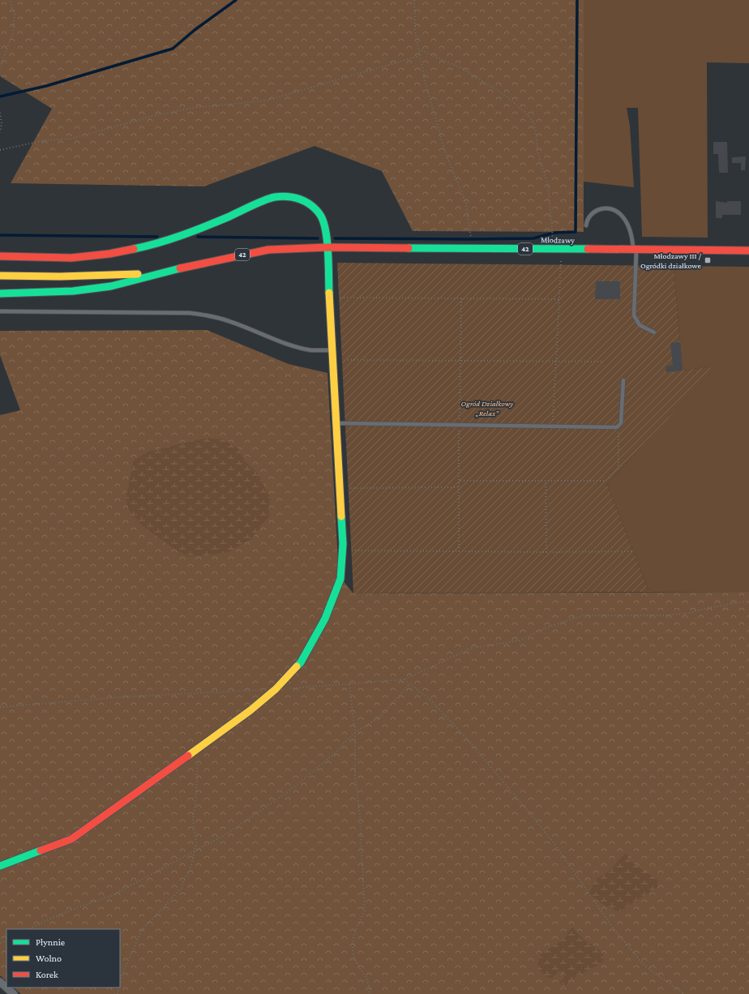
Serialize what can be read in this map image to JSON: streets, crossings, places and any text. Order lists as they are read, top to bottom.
{
  "streets": {
    "street": ["Młodzawy", "42"]
  },
  "crossings": [
    ["Młodzawy", "42"]
  ],
  "parks": ["Ogród Działkowy „Relax”"],
  "places": {
    "transit": ["Młodzawy III / Ogródki działkowe"]
  },
  "legend": ["Płynnie", "Wolno", "Korek"]
}
